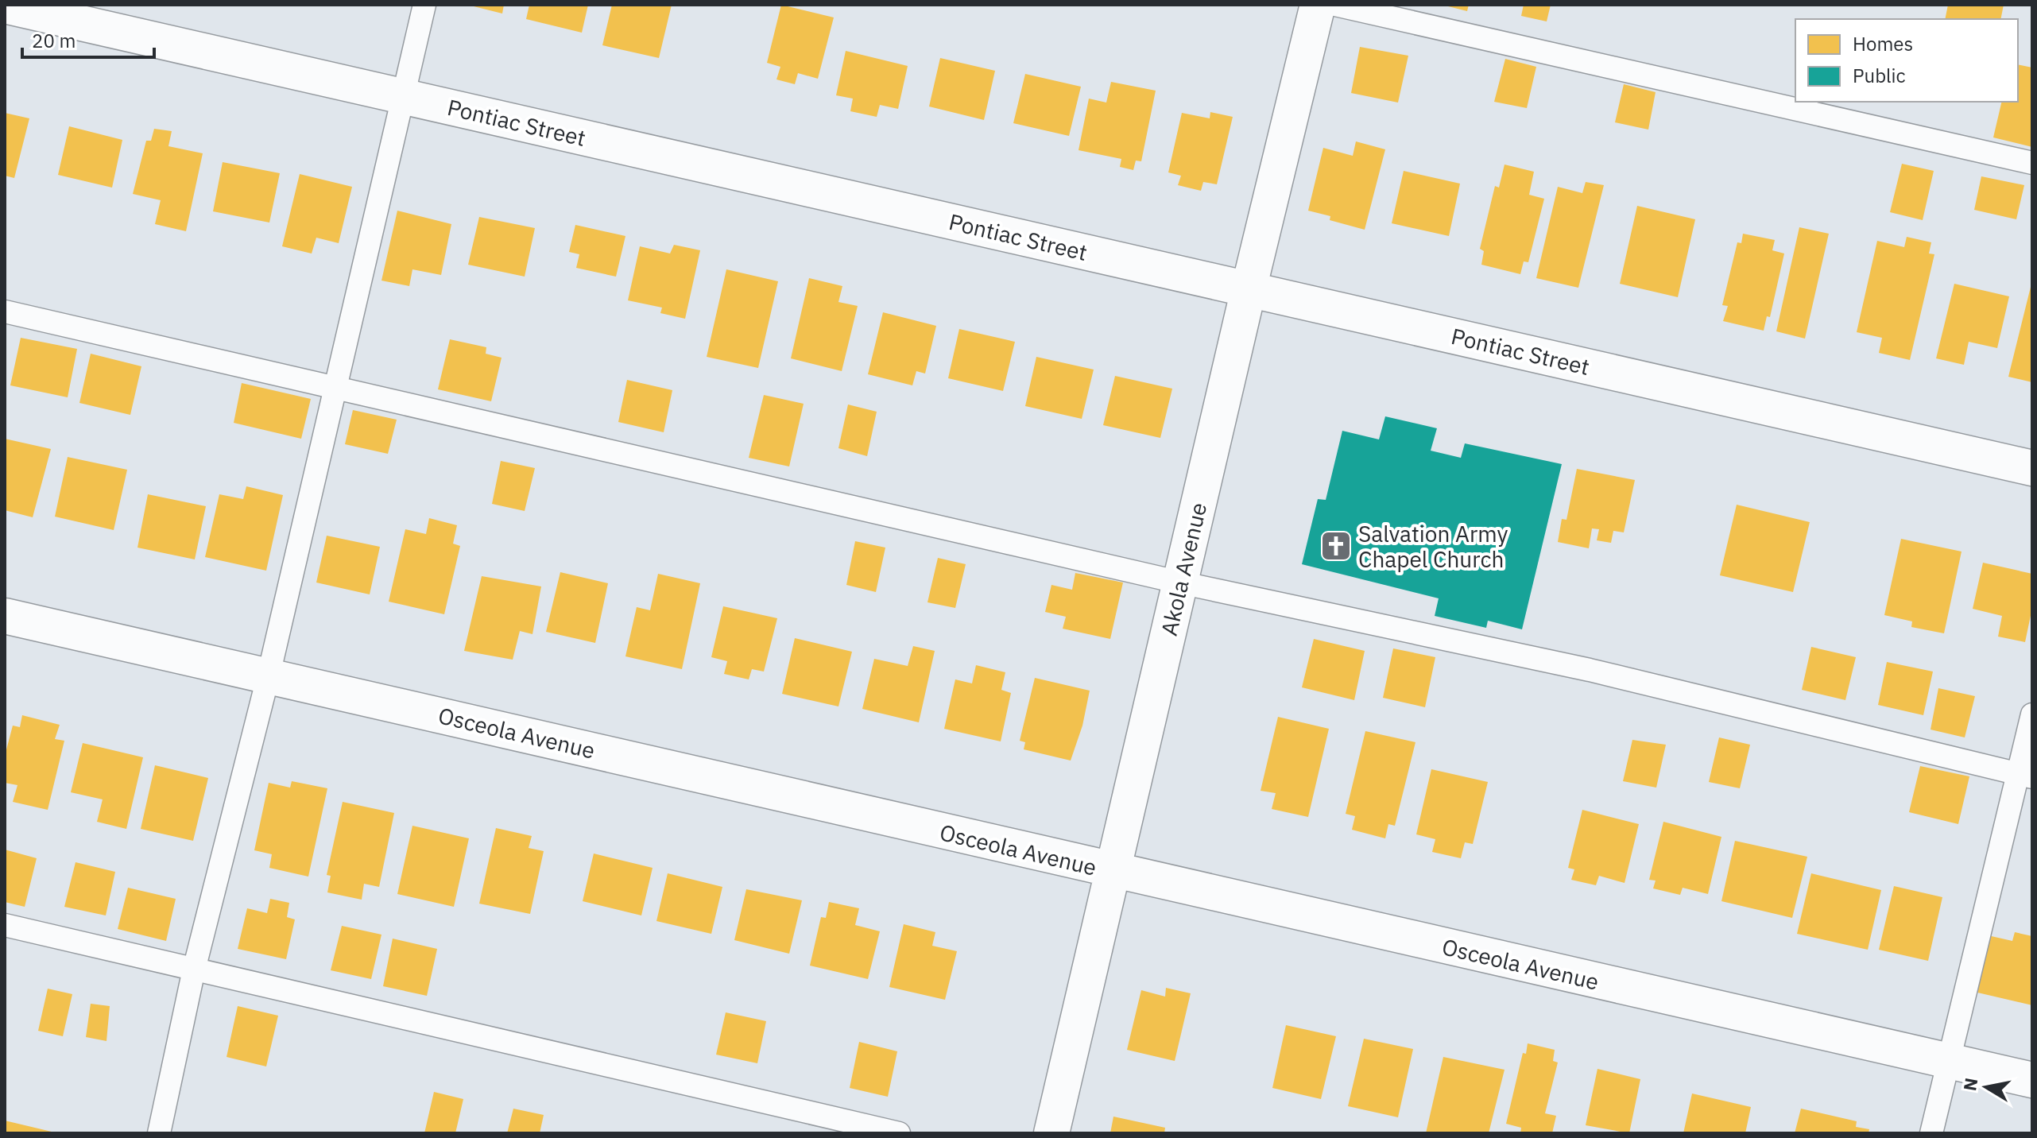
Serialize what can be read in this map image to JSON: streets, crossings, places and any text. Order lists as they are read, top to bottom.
{
  "streets": {
    "street": ["Pontiac Street", "Akola Avenue", "Osceola Avenue"]
  },
  "crossings": [
    ["Pontiac Street", "Akola Avenue"],
    ["Akola Avenue", "Osceola Avenue"]
  ],
  "places": {
    "church": ["Salvation Army Chapel Church"]
  },
  "legend": ["Homes", "Public"],
  "scale_bar": "20 m",
  "north": "left"
}
